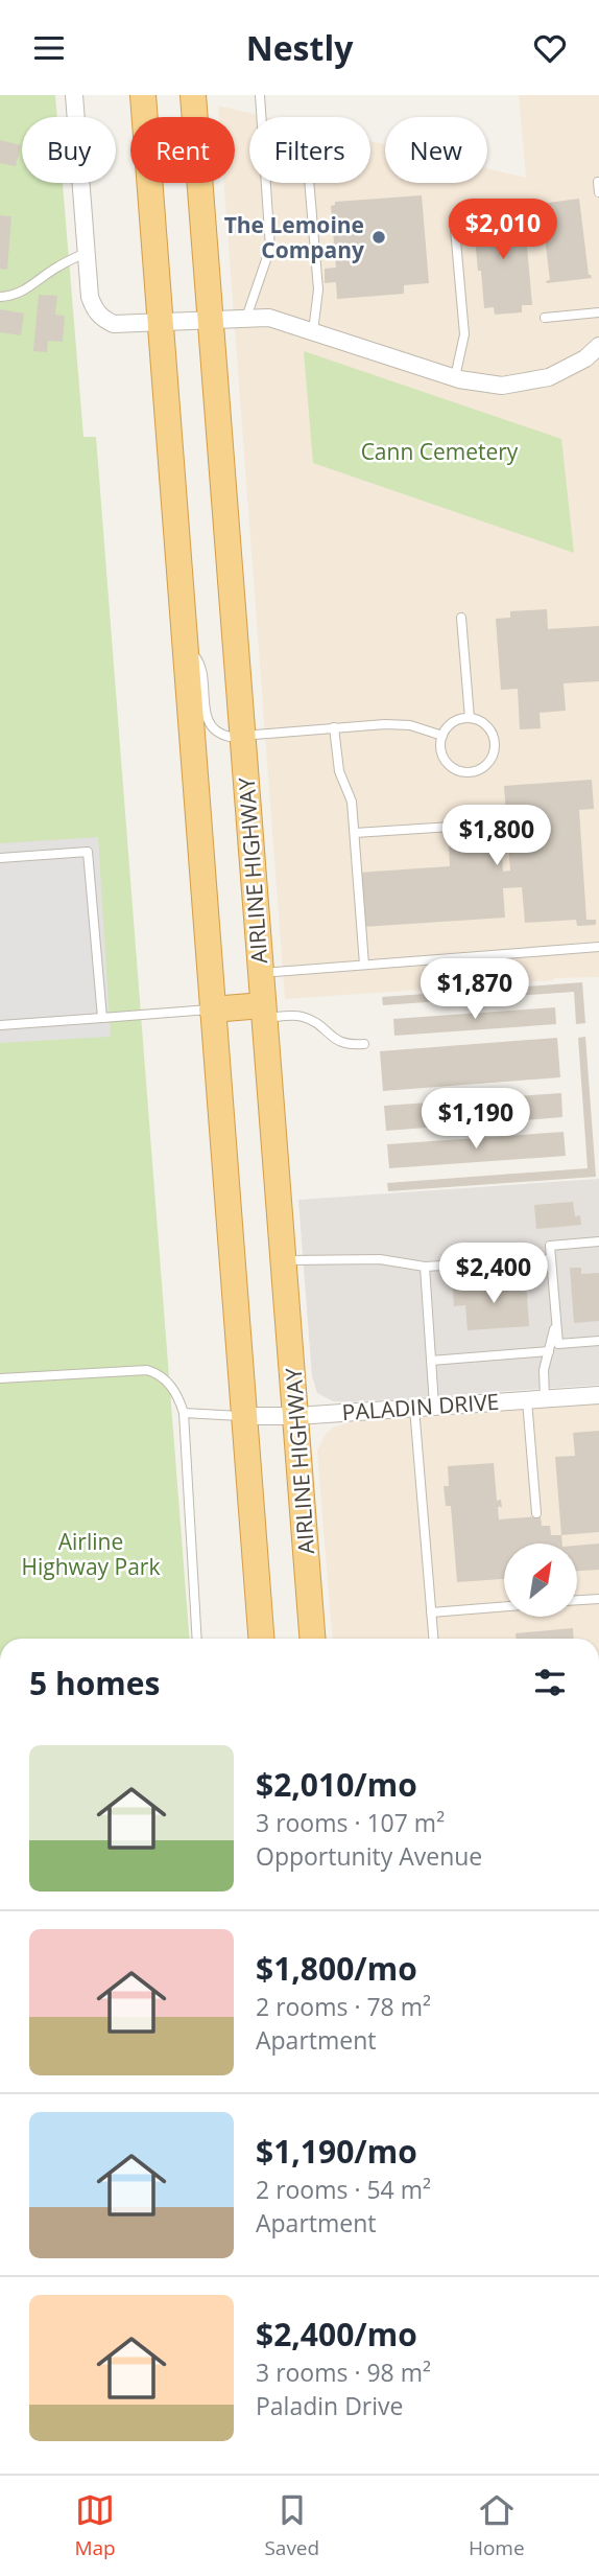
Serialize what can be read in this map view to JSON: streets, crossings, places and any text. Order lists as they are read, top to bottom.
{
  "streets": {
    "highway": ["AIRLINE HIGHWAY"],
    "street": ["PALADIN DRIVE"]
  },
  "crossings": [
    ["AIRLINE HIGHWAY", "PALADIN DRIVE"]
  ],
  "parks": ["Cann Cemetery", "Airline Highway Park"],
  "places": ["The Lemoine Company"],
  "north": "top right",
  "page": {
    "header": "Nestly",
    "chip": [
      "Buy",
      "Rent",
      "Filters",
      "New"
    ],
    "price": [
      "$2,010",
      "$1,800",
      "$1,870",
      "$1,190",
      "$2,400"
    ],
    "heading": "5 homes",
    "list": [
      {
        "name": "$2,010/mo",
        "note": "3 rooms · 107 m² · Opportunity Avenue"
      },
      {
        "name": "$1,800/mo",
        "note": "2 rooms · 78 m² · Apartment"
      },
      {
        "name": "$1,190/mo",
        "note": "2 rooms · 54 m² · Apartment"
      },
      {
        "name": "$2,400/mo",
        "note": "3 rooms · 98 m² · Paladin Drive"
      }
    ],
    "tabs": ["Map", "Saved", "Home"]
  }
}
